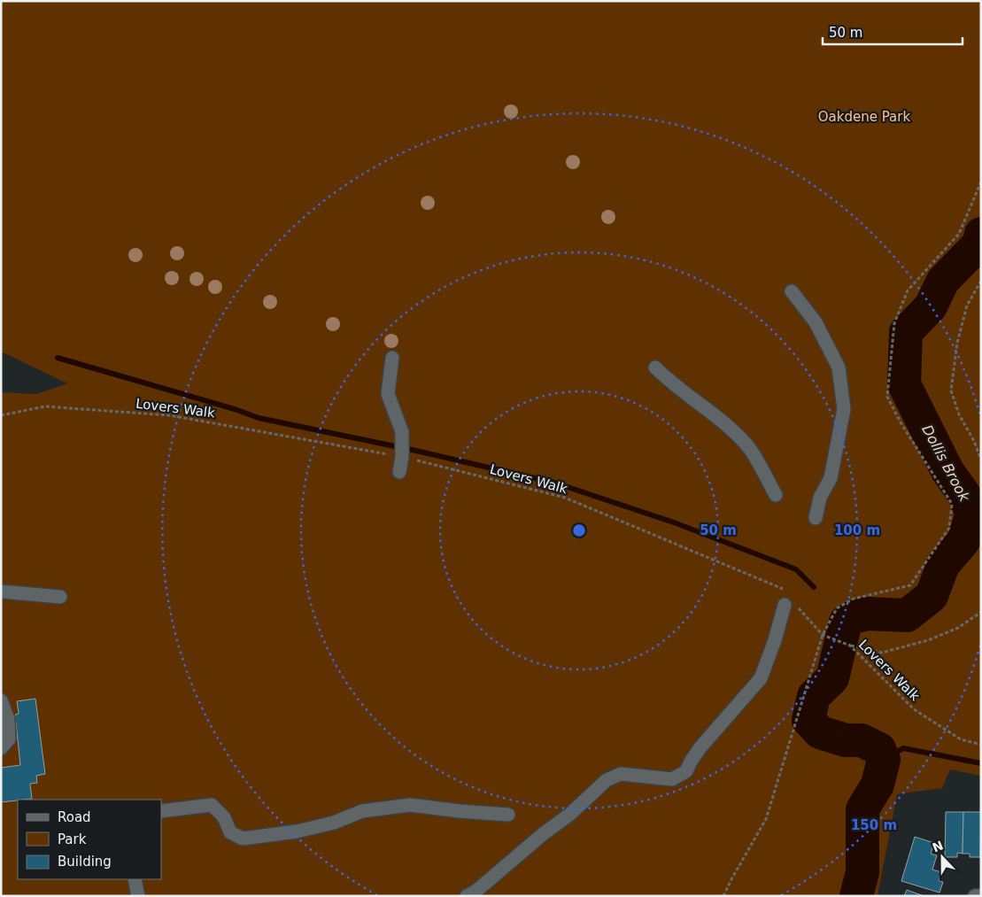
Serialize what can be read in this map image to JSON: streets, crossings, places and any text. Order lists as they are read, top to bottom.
{
  "streets": {
    "path": ["Lovers Walk"]
  },
  "water": ["Dollis Brook"],
  "parks": ["Oakdene Park"],
  "legend": ["Road", "Park", "Building"],
  "scale_bar": "50 m",
  "north": "top",
  "rings": ["50 m", "100 m", "150 m"]
}
